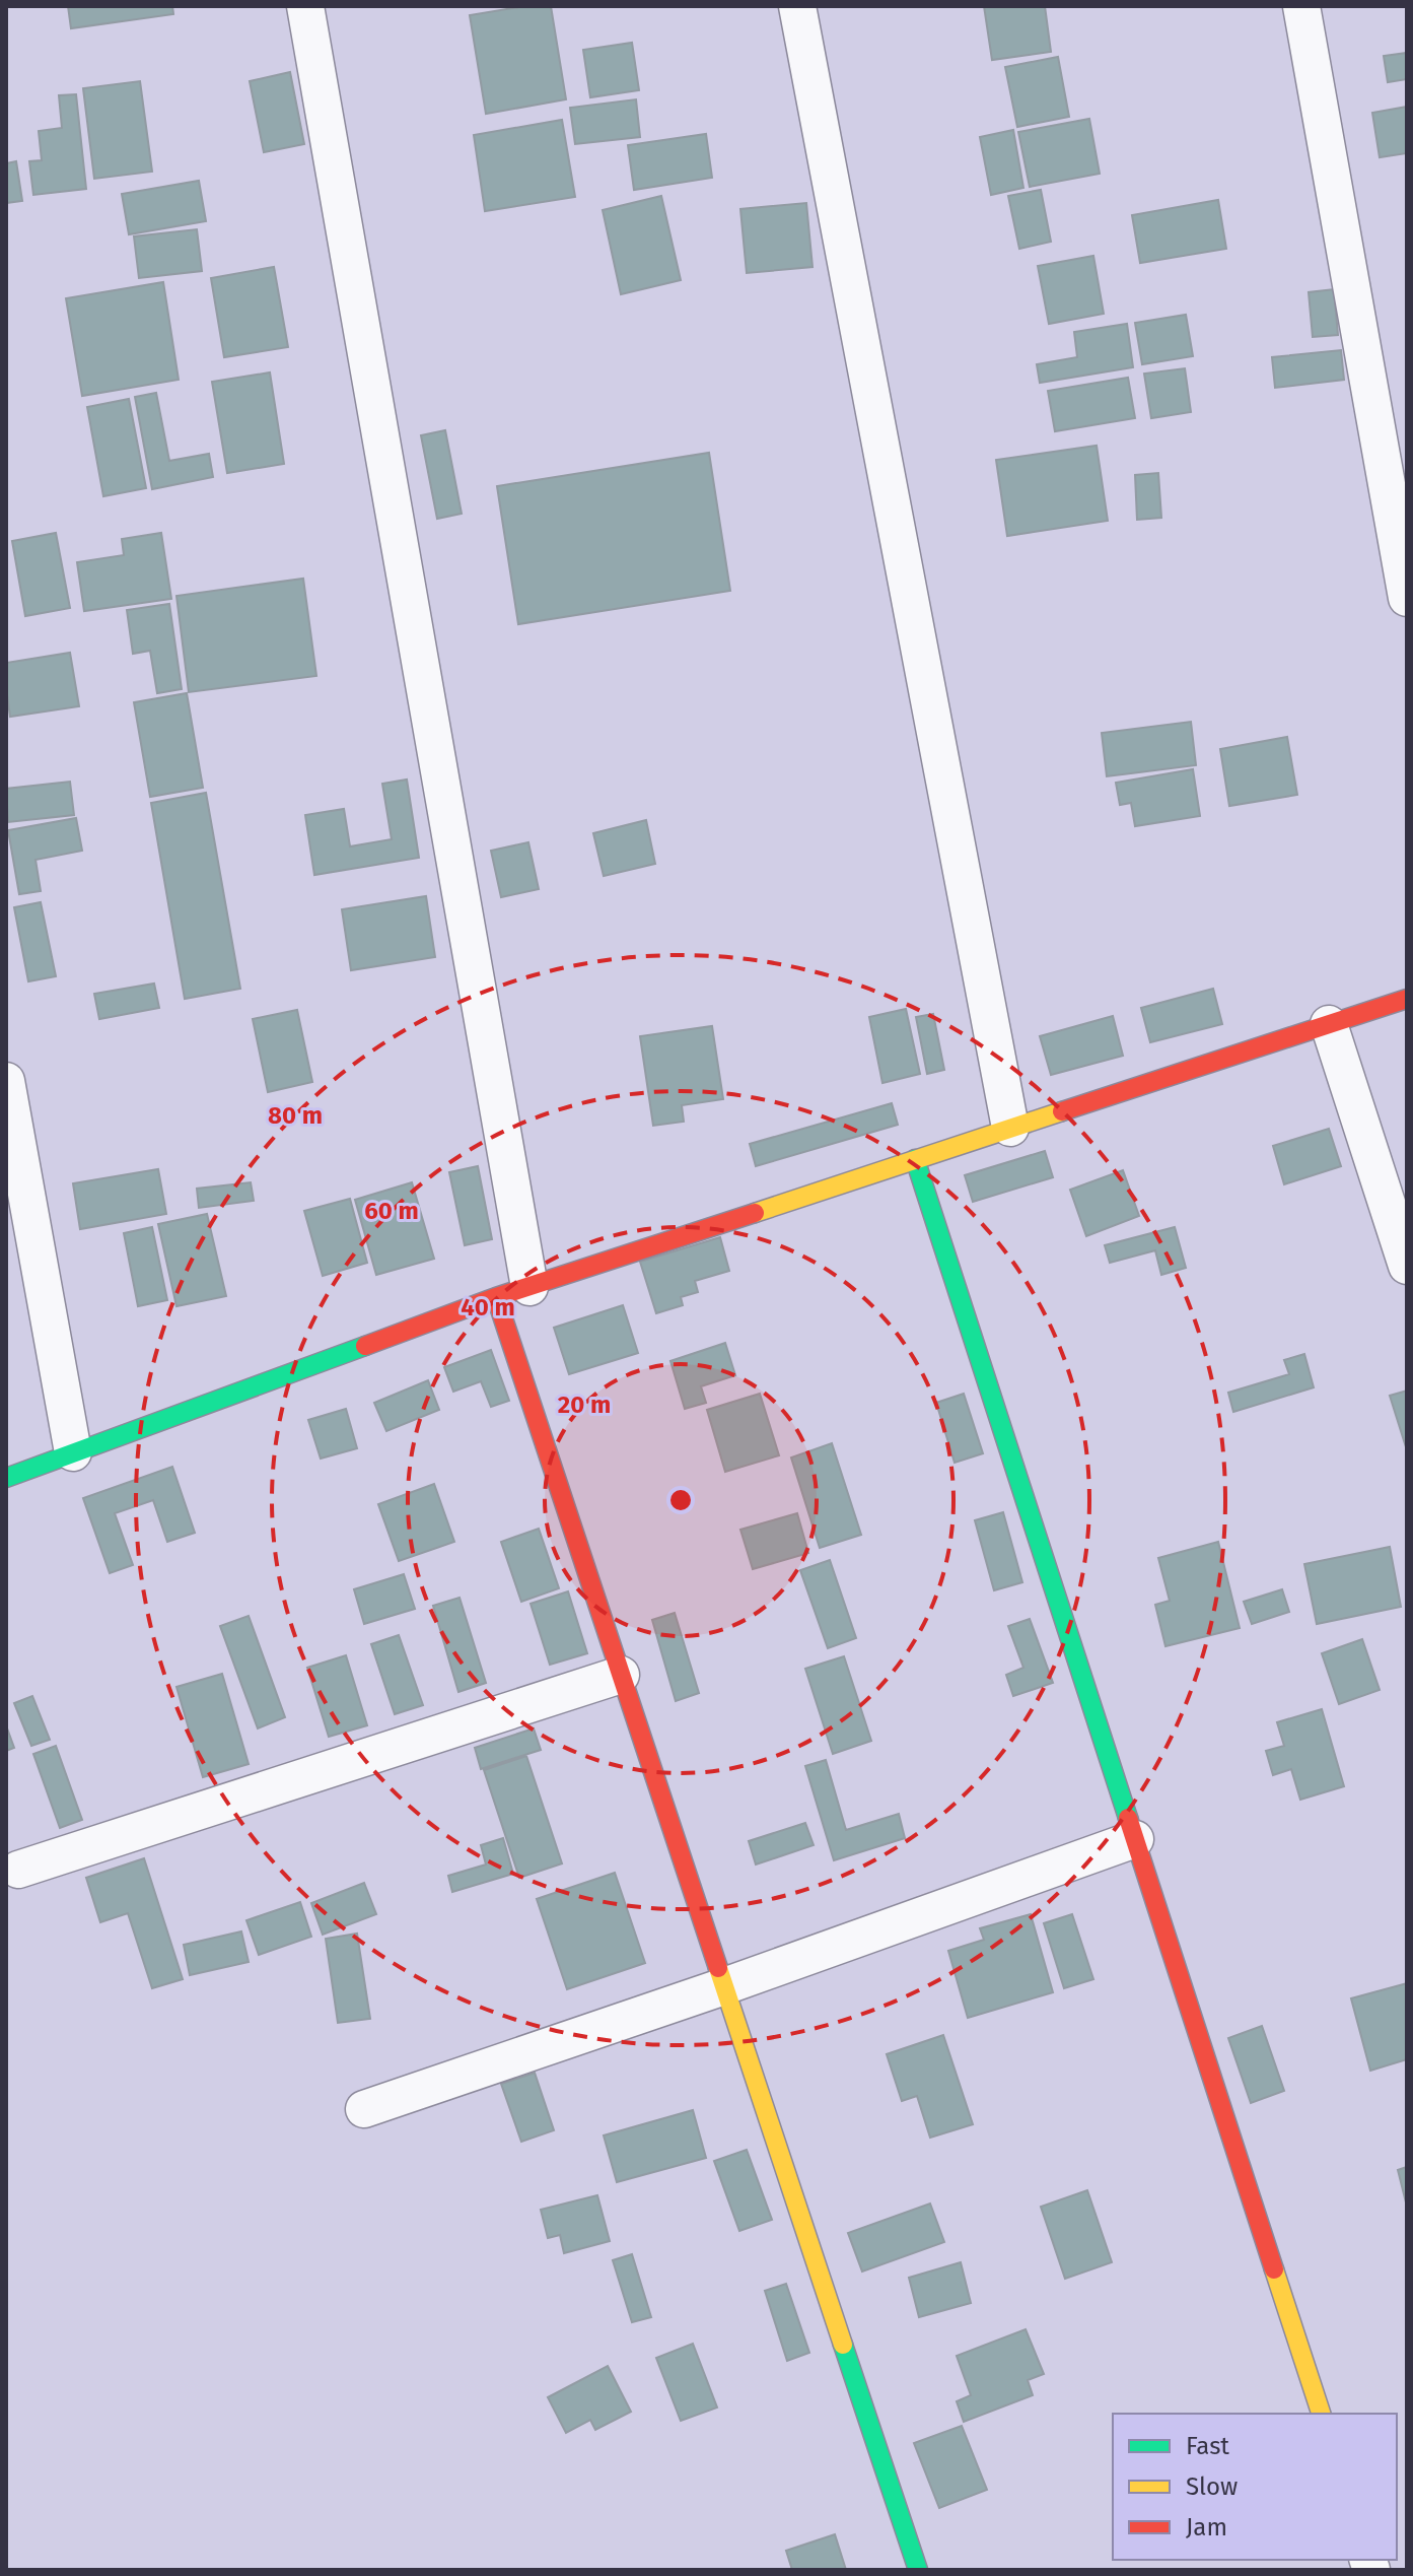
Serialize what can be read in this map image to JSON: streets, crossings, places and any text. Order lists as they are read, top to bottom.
{
  "legend": ["Fast", "Slow", "Jam"],
  "rings": [
    "80 m",
    "60 m",
    "40 m",
    "20 m"
  ]
}
